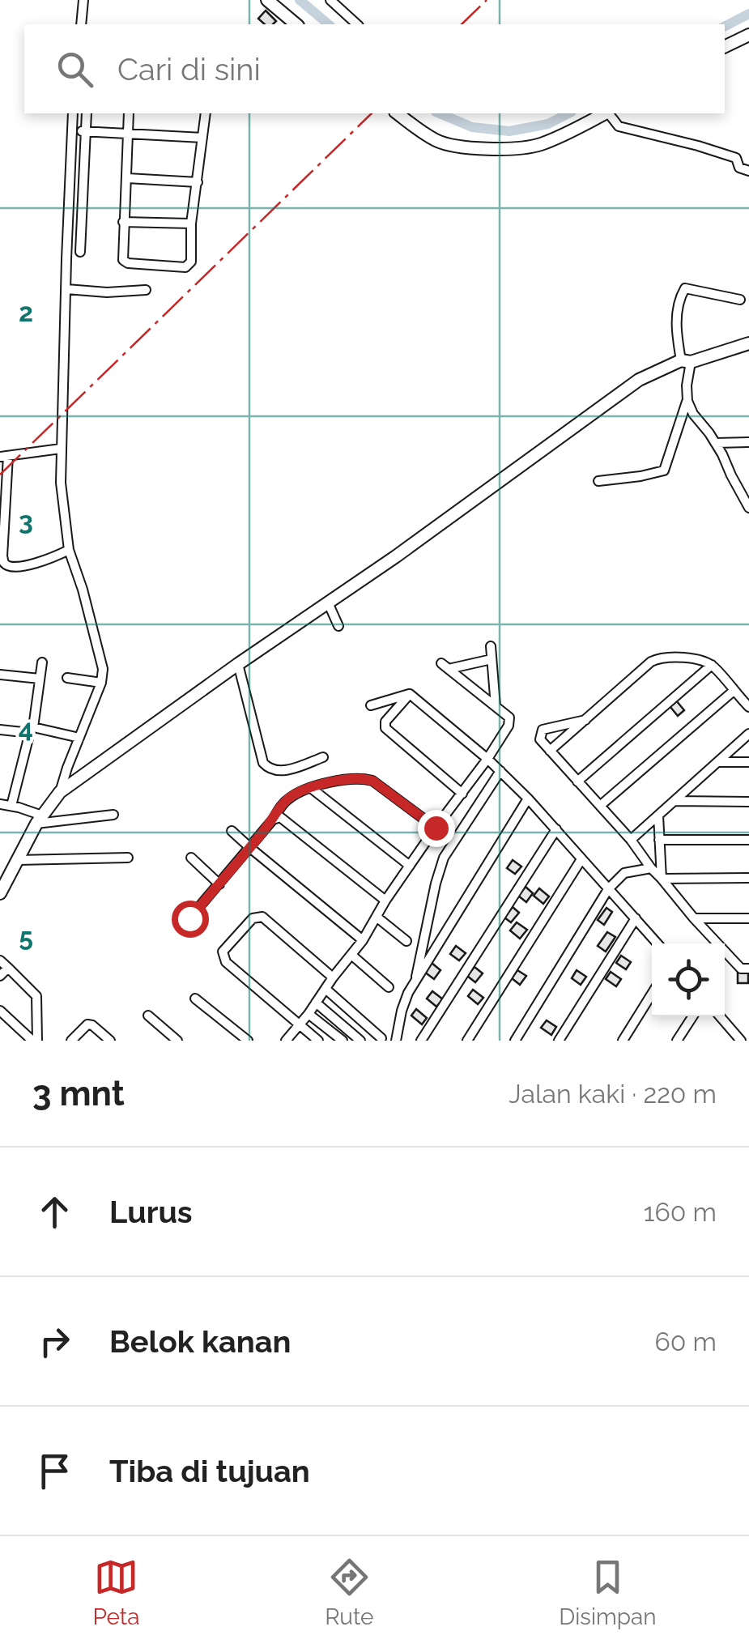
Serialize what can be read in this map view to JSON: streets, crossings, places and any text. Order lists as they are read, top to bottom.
{
  "page": {
    "search": "Cari di sini",
    "heading": ["3 mnt", "Jalan kaki · 220 m"],
    "list": [
      ["Lurus", "160 m"],
      ["Belok kanan", "60 m"],
      "Tiba di tujuan"
    ],
    "nav": ["Peta", "Rute", "Disimpan"]
  },
  "grid": {
    "rows": [
      "2",
      "3",
      "4",
      "5"
    ]
  }
}
